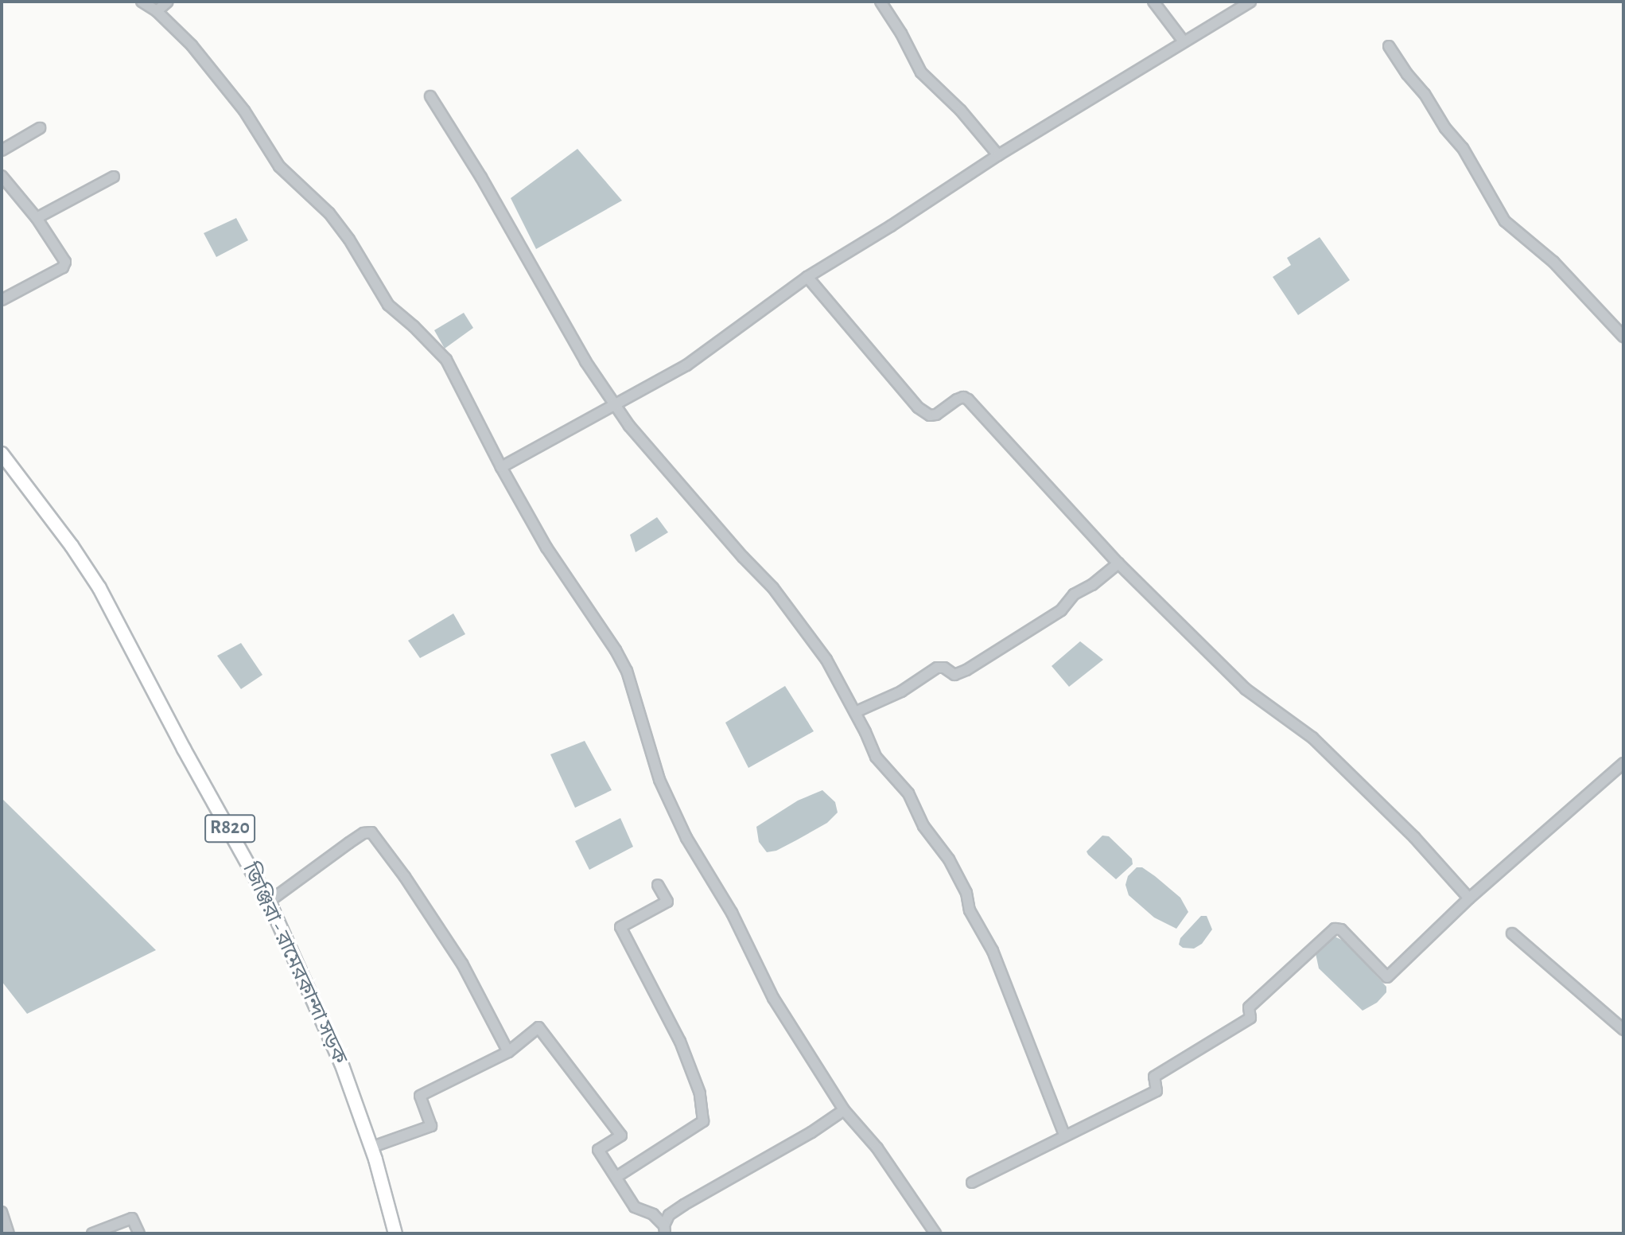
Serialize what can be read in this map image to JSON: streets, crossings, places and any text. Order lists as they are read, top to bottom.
{
  "streets": {
    "main road": ["R820", "জিঞ্জিরা - রামেরকান্দা সড়ক"]
  }
}
